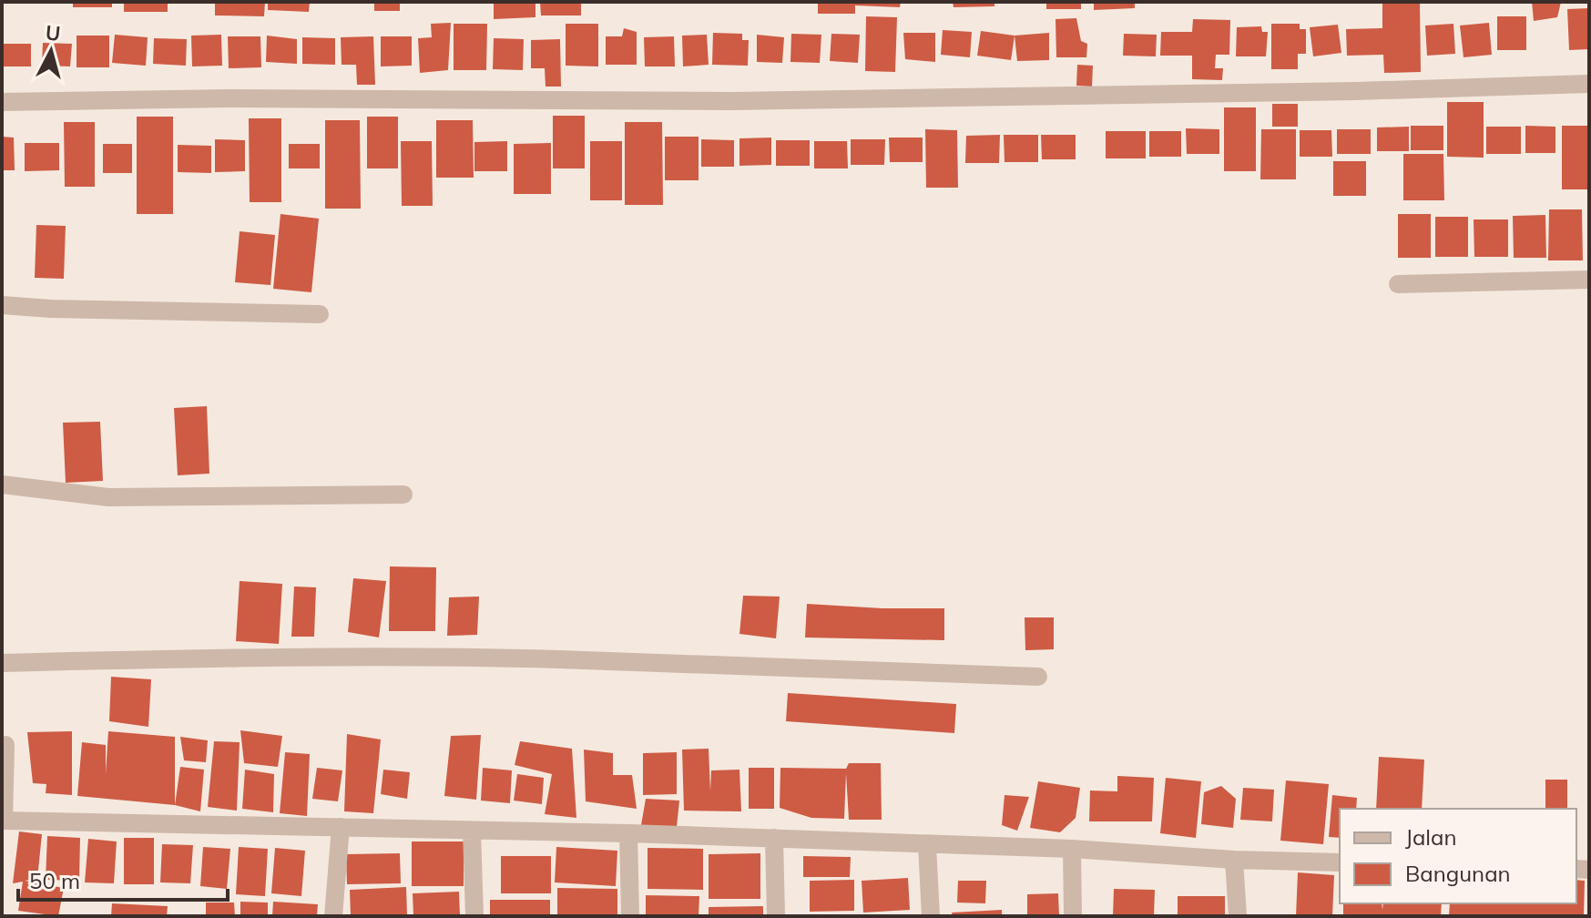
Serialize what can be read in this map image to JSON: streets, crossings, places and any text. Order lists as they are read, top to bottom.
{
  "legend": ["Jalan", "Bangunan"],
  "scale_bar": "50 m",
  "north": "top"
}
